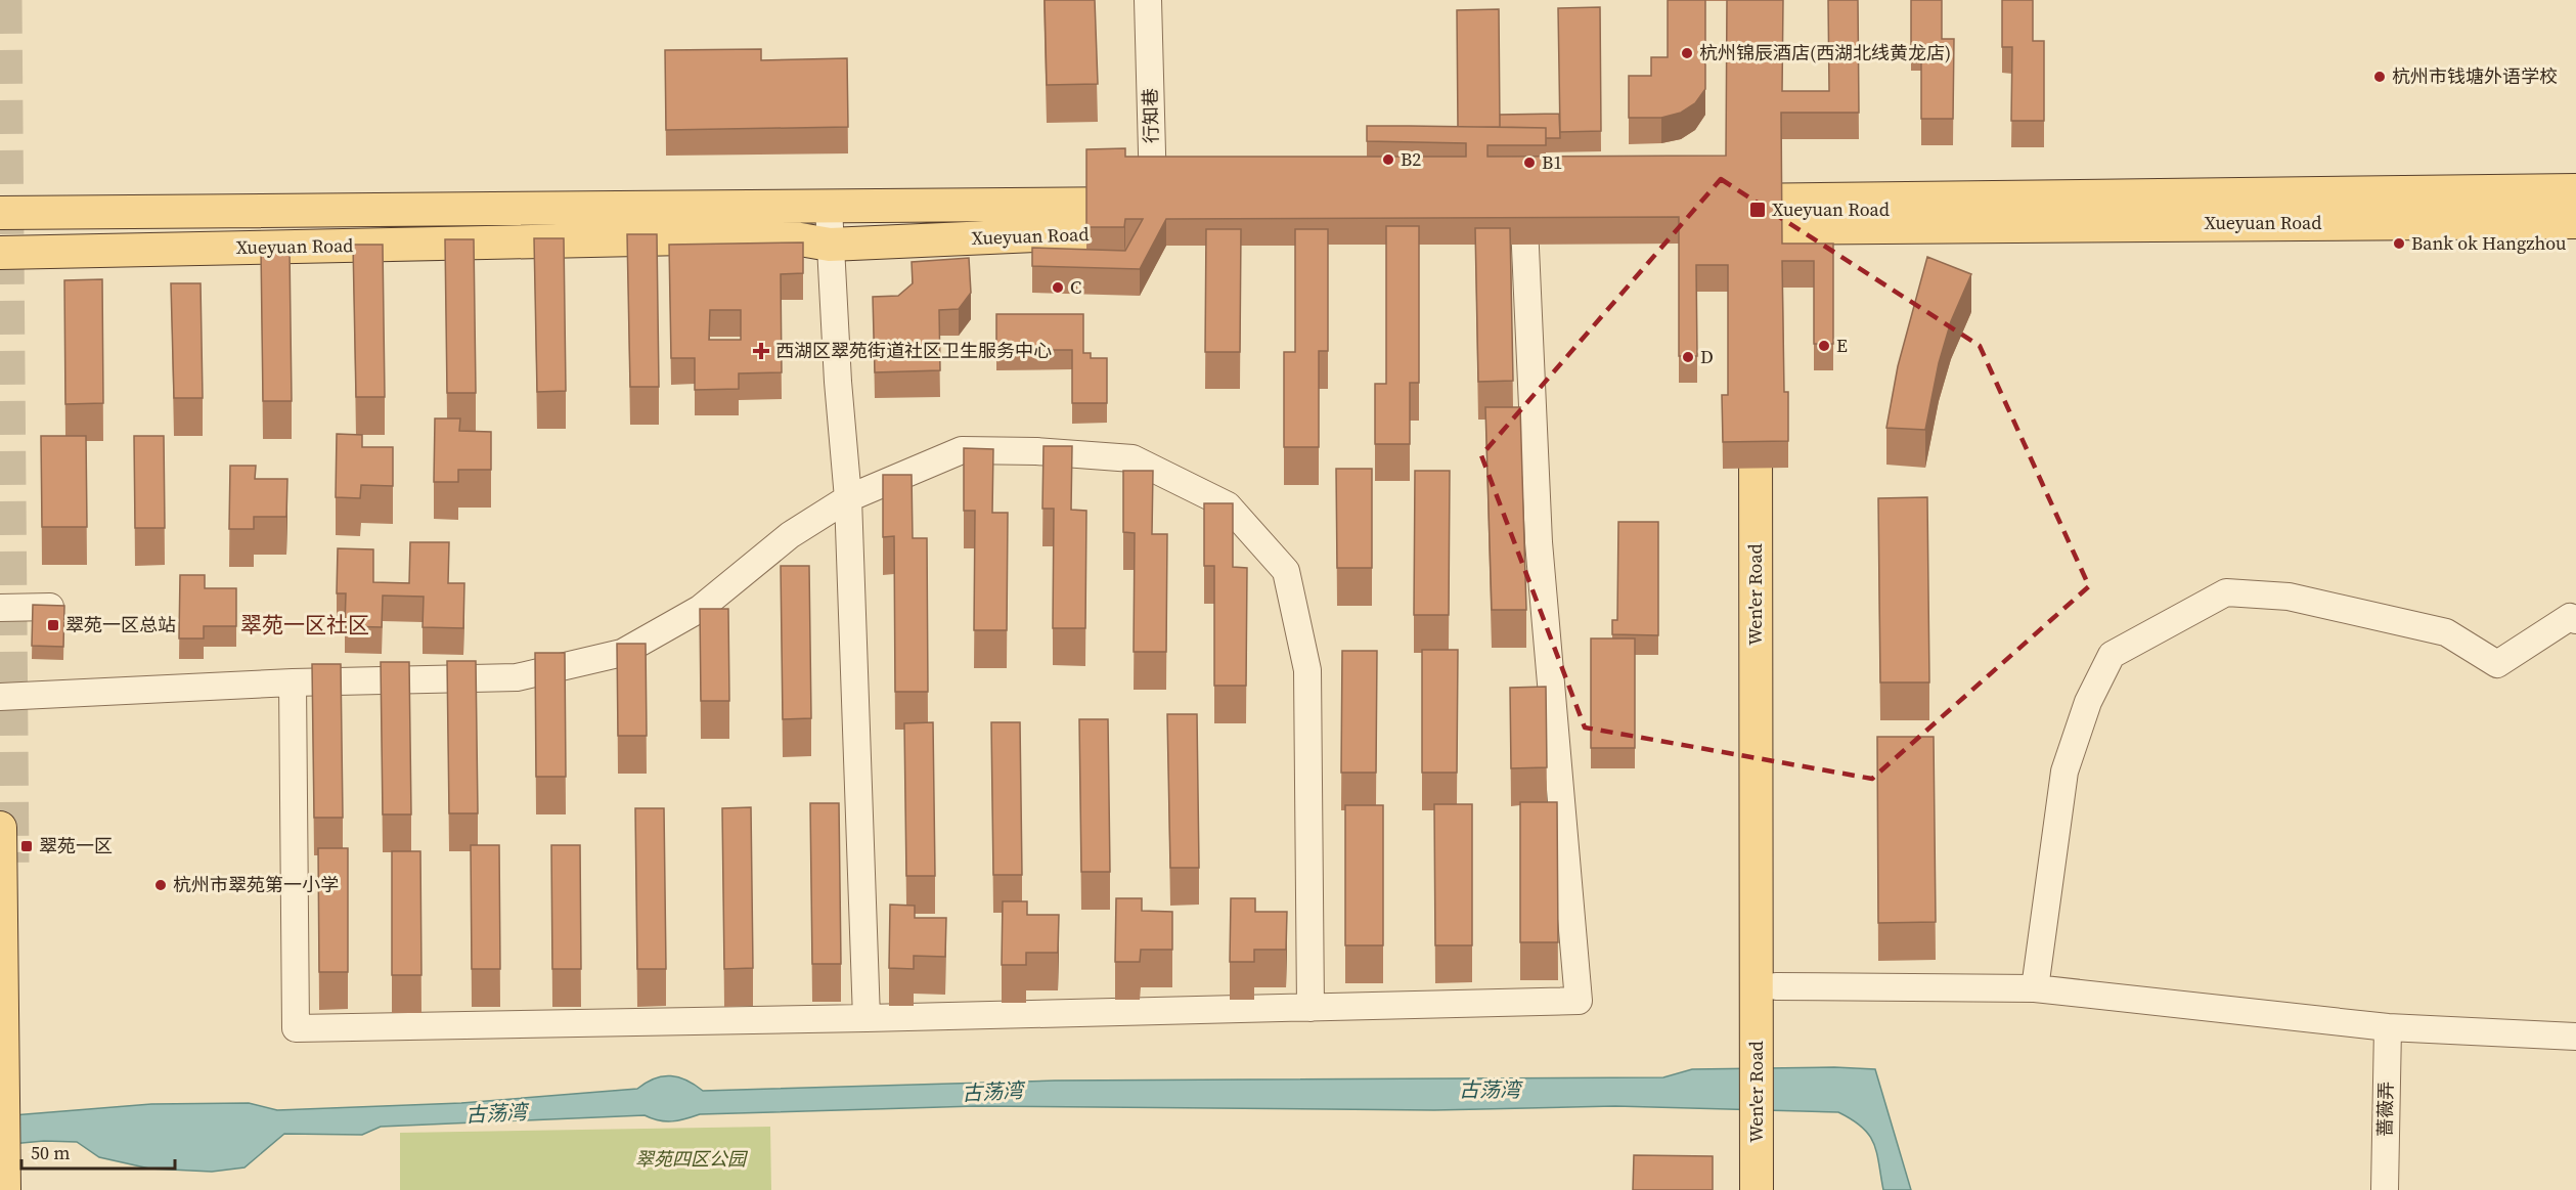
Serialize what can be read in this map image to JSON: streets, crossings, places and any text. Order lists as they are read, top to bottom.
{
  "streets": {
    "main road": ["Xueyuan Road", "Wen'er Road"],
    "street": ["行知巷", "蔷薇弄"]
  },
  "crossings": [
    ["行知巷", "Xueyuan Road"]
  ],
  "districts": ["翠苑一区社区"],
  "water": ["古荡湾"],
  "parks": ["翠苑四区公园"],
  "places": {
    "other": [
      "杭州锦辰酒店(西湖北线黄龙店)",
      "杭州市钱塘外语学校",
      "B2",
      "B1",
      "Bank ok Hangzhou",
      "C",
      "E",
      "D",
      "杭州市翠苑第一小学"
    ],
    "transit": ["Xueyuan Road", "翠苑一区总站", "翠苑一区"],
    "health": ["西湖区翠苑街道社区卫生服务中心"]
  },
  "scale_bar": "50 m"
}
